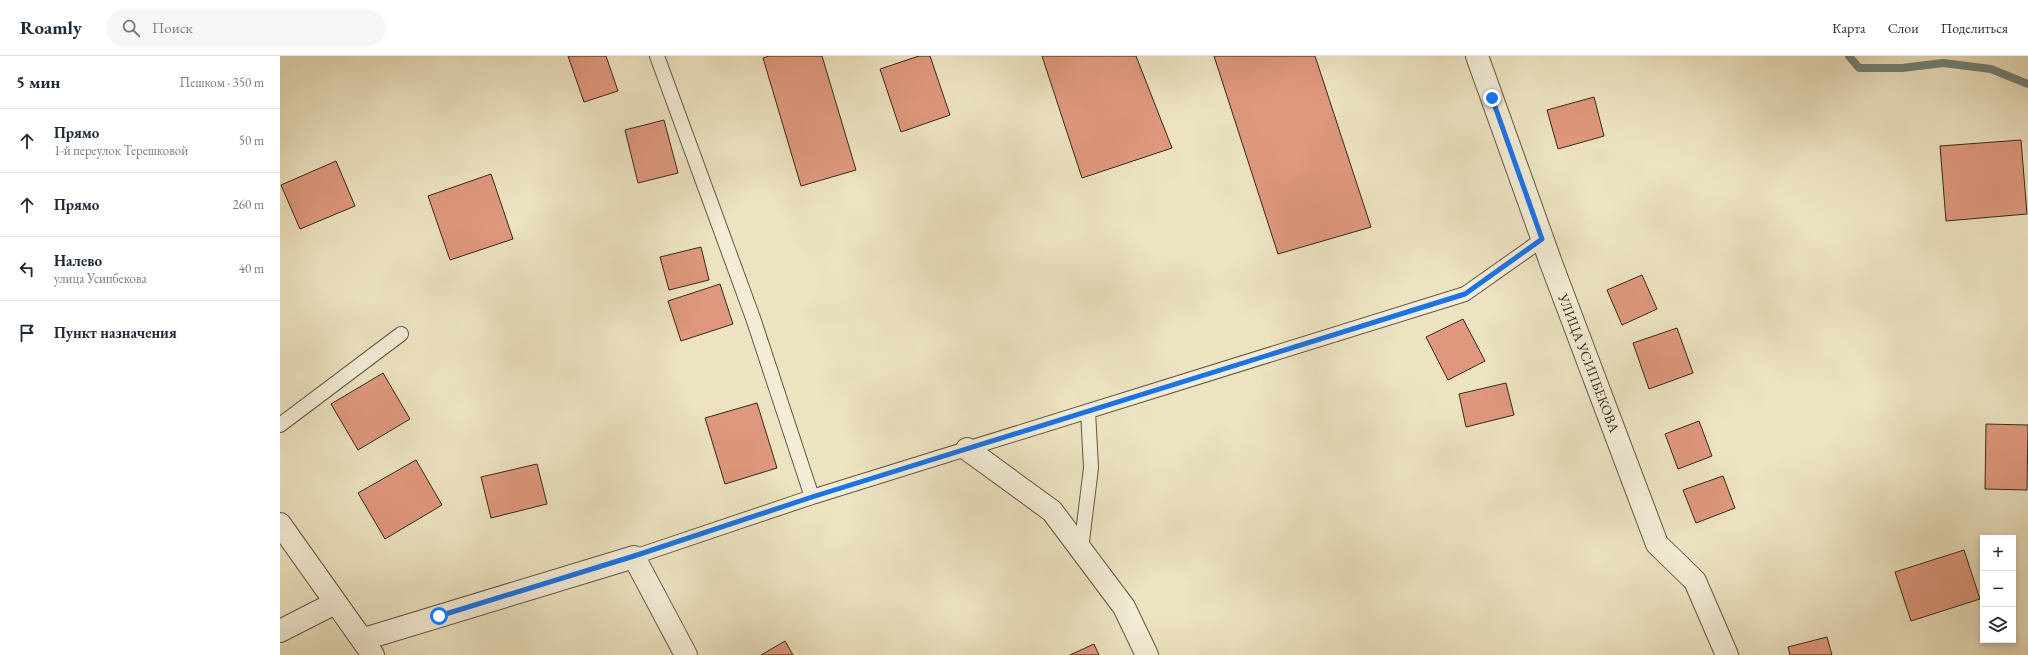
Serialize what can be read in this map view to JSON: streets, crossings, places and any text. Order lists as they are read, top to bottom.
{
  "streets": {
    "street": ["УЛИЦА УСИПБЕКОВА"]
  },
  "page": {
    "header": "Roamly",
    "search": "Поиск",
    "nav": ["Карта", "Слои", "Поделиться"],
    "heading": ["5 мин", "Пешком · 350 m"],
    "list": [
      ["Прямо", "1-й переулок Терешковой", "50 m"],
      ["Прямо", "260 m"],
      ["Налево", "улица Усипбекова", "40 m"],
      "Пункт назначения"
    ],
    "map_buttons": ["+", "−"]
  }
}
